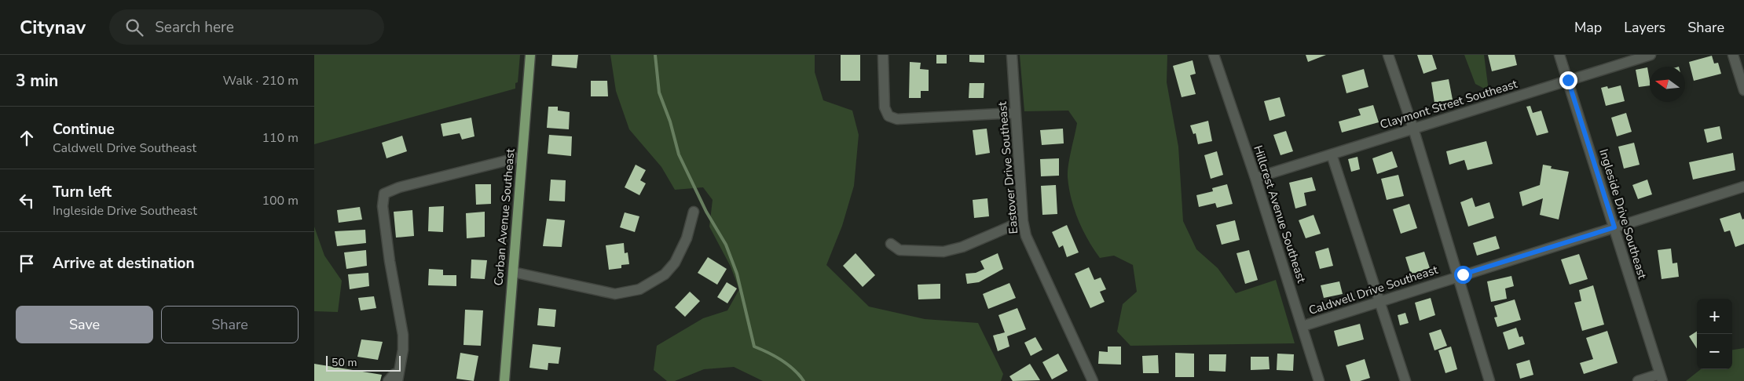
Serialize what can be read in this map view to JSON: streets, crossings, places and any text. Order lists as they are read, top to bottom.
{
  "streets": {
    "main road": ["Corban Avenue Southeast"],
    "street": [
      "Claymont Street Southeast",
      "Eastover Drive Southeast",
      "Hillcrest Avenue Southeast",
      "Ingleside Drive Southeast",
      "Caldwell Drive Southeast"
    ]
  },
  "crossings": [
    ["Claymont Street Southeast", "Hillcrest Avenue Southeast"],
    ["Claymont Street Southeast", "Ingleside Drive Southeast"],
    ["Hillcrest Avenue Southeast", "Caldwell Drive Southeast"],
    ["Ingleside Drive Southeast", "Caldwell Drive Southeast"]
  ],
  "scale_bar": "50 m",
  "north": "left",
  "page": {
    "header": "Citynav",
    "search": "Search here",
    "nav": ["Map", "Layers", "Share"],
    "heading": ["3 min", "Walk · 210 m"],
    "list": [
      ["Continue", "Caldwell Drive Southeast", "110 m"],
      ["Turn left", "Ingleside Drive Southeast", "100 m"],
      "Arrive at destination"
    ],
    "buttons": ["Save", "Share"],
    "map_buttons": ["+", "−"],
    "scale": "50 m"
  }
}
